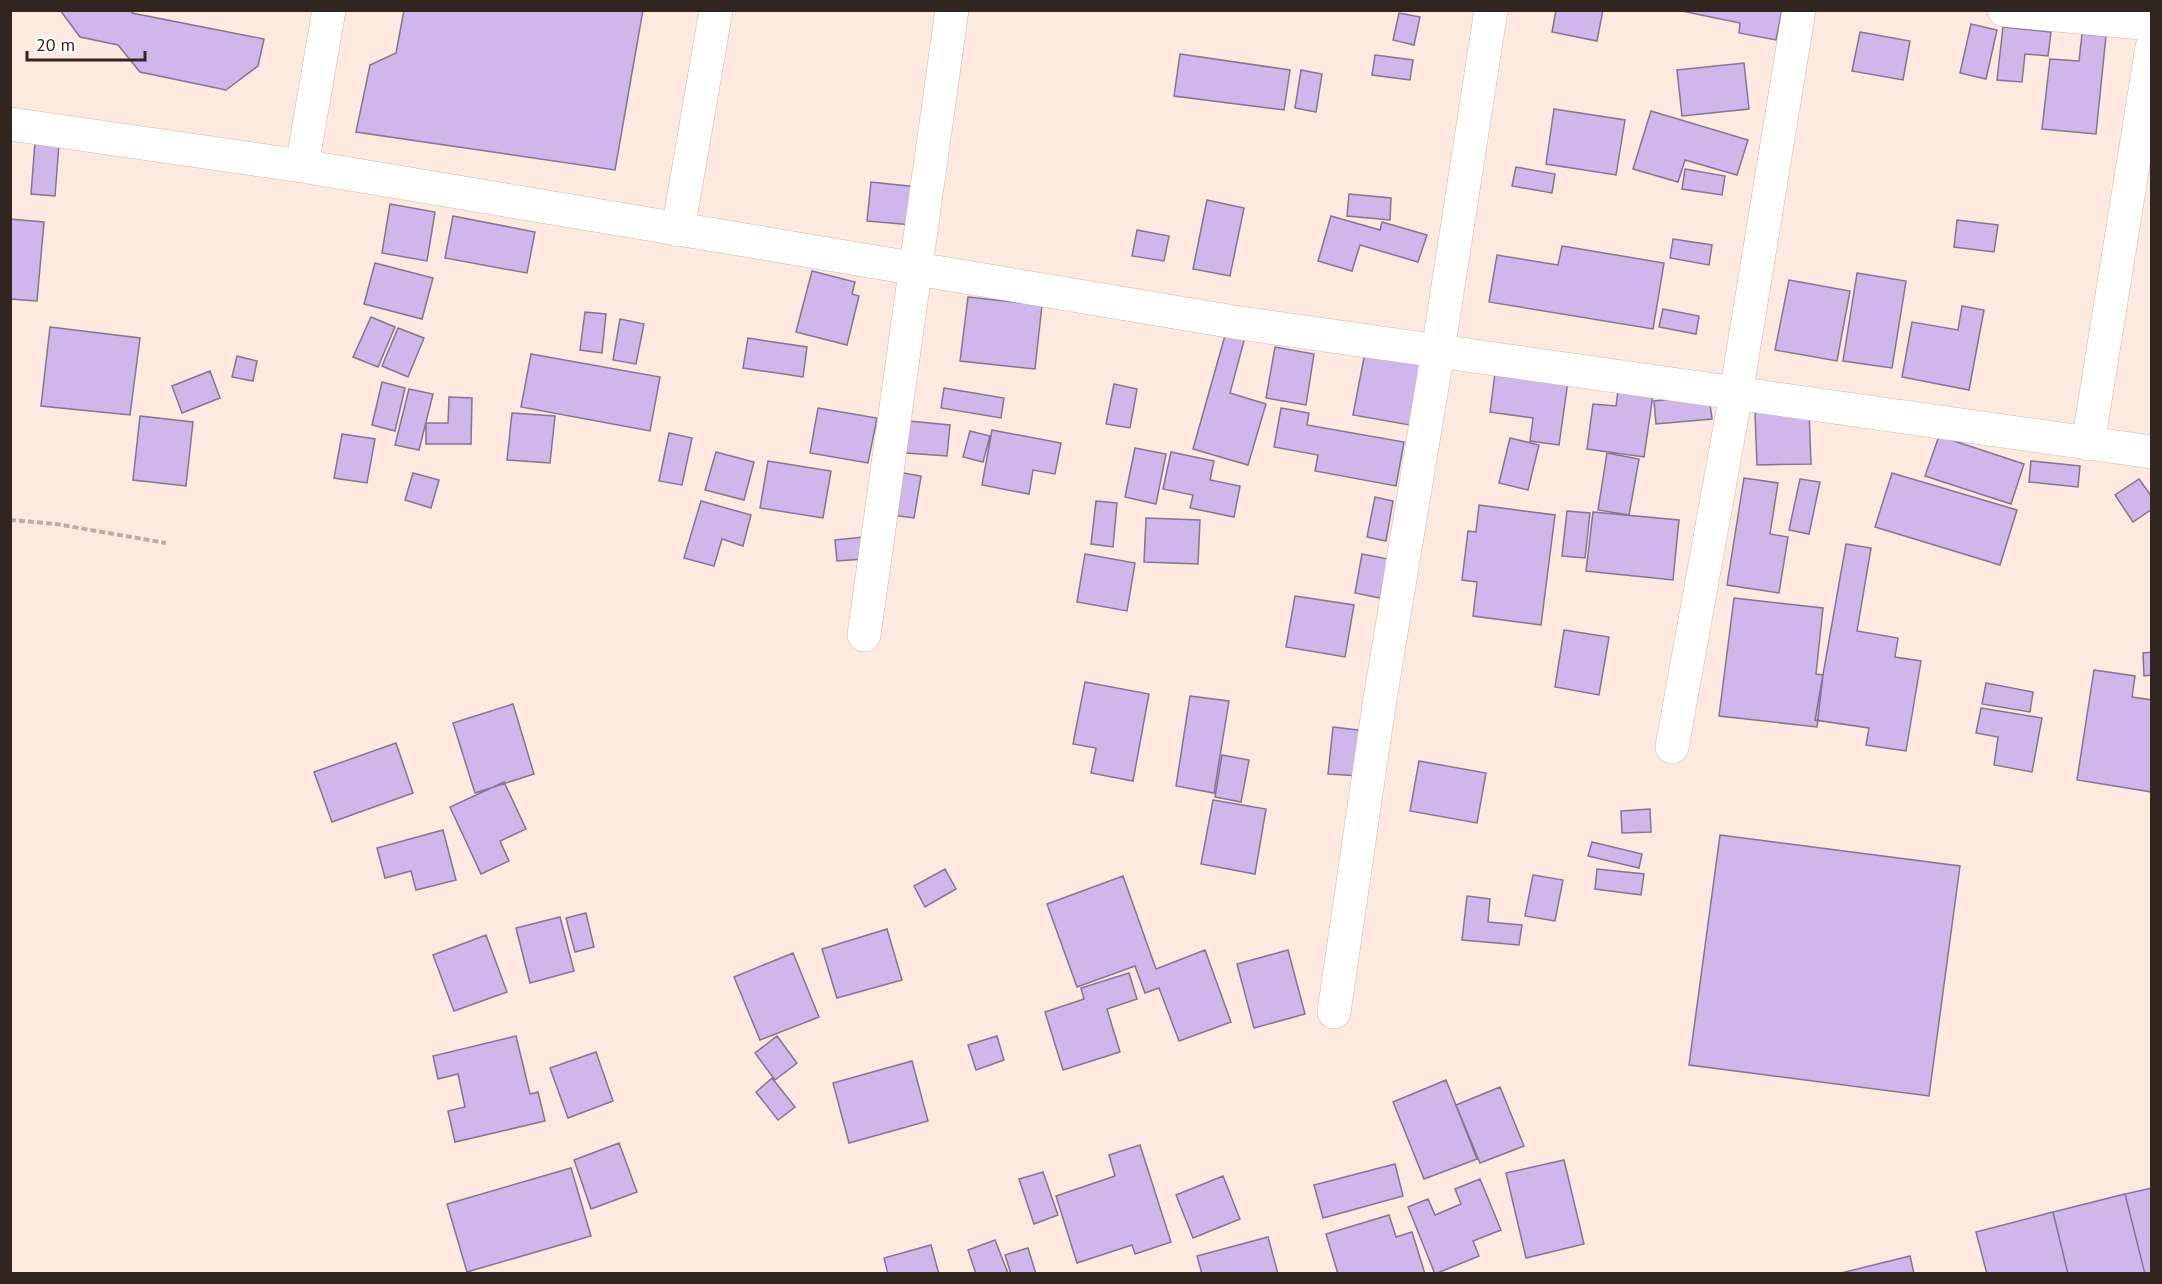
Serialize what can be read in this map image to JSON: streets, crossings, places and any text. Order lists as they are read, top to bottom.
{
  "scale_bar": "20 m"
}
